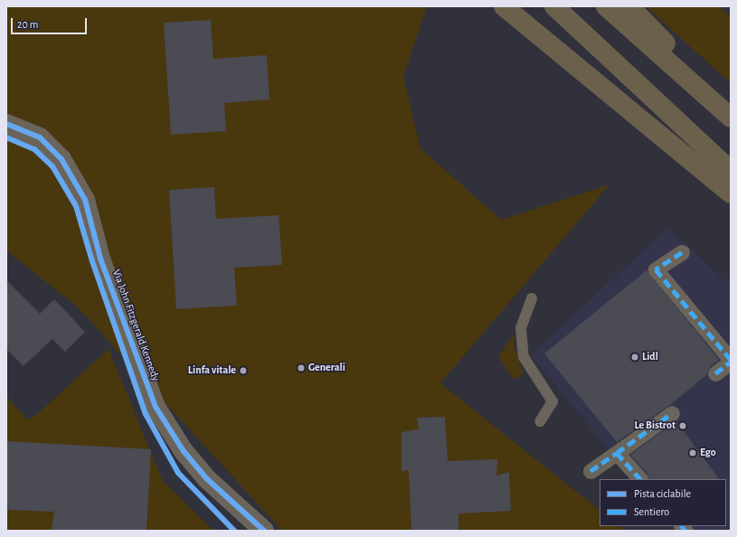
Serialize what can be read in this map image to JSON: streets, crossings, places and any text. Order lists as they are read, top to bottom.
{
  "streets": {
    "street": ["Via John Fitzgerald Kennedy"]
  },
  "places": [
    "Lidl",
    "Generali",
    "Linfa vitale",
    "Le Bistrot",
    "Ego"
  ],
  "legend": ["Pista ciclabile", "Sentiero"],
  "scale_bar": "20 m"
}
